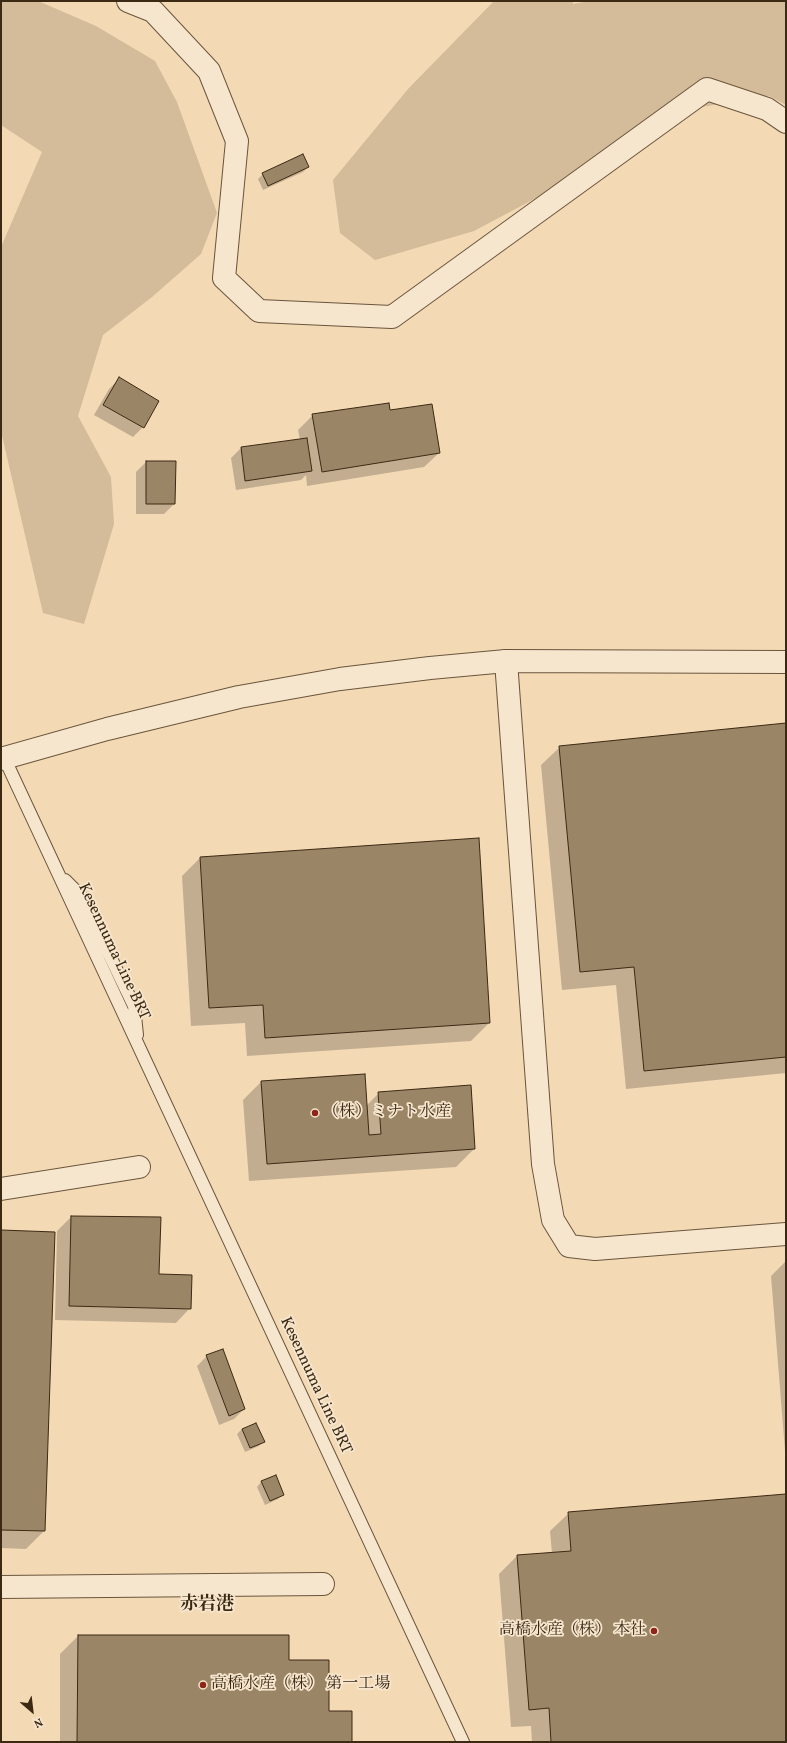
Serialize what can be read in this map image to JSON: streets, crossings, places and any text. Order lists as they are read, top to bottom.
{
  "streets": {
    "lane": ["Kesennuma Line BRT"]
  },
  "districts": ["赤岩港"],
  "places": ["（株）ミナト水産", "高橋水産（株） 本社", "高橋水産（株） 第一工場"],
  "north": "bottom right"
}
